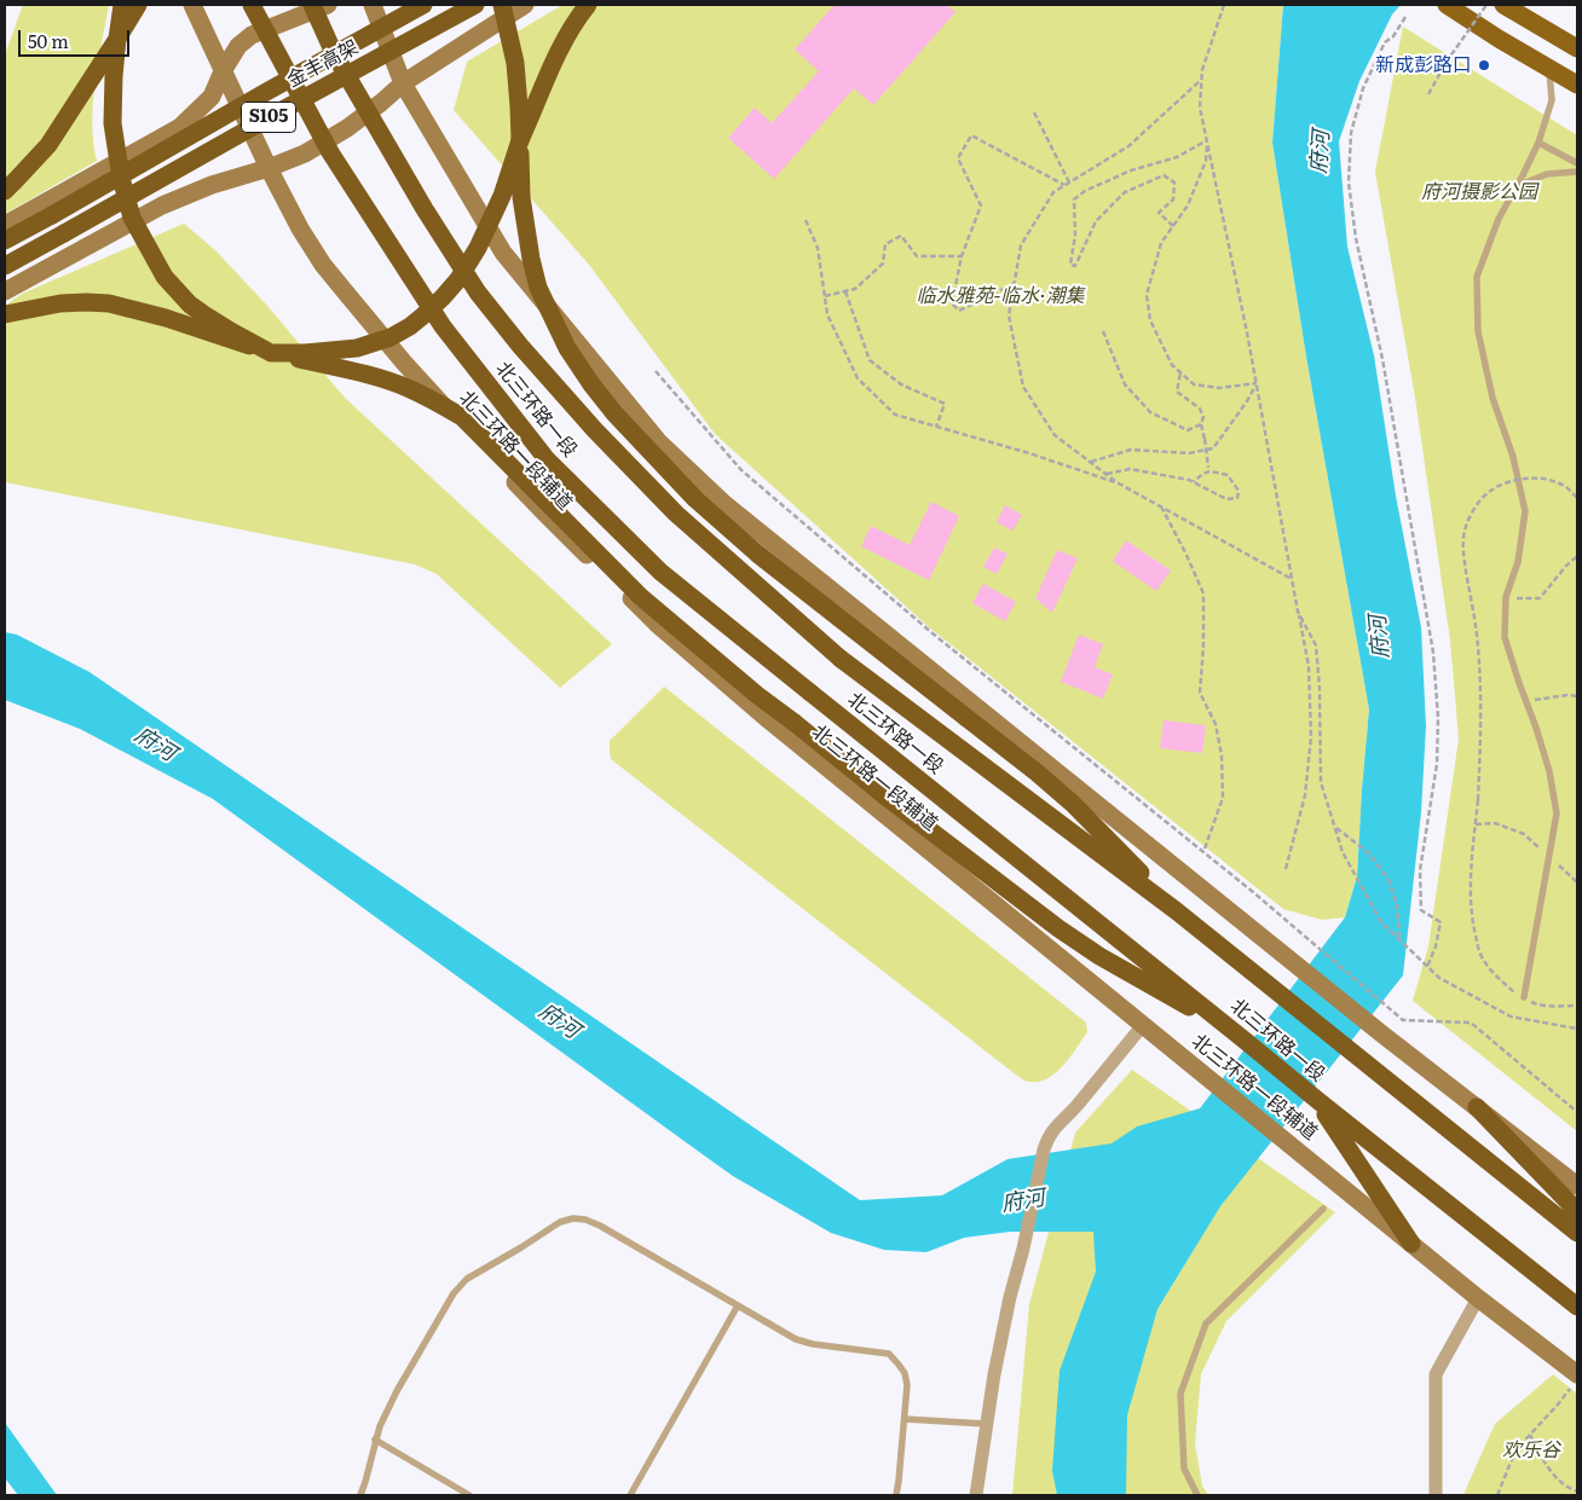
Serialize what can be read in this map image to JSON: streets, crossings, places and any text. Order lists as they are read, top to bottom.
{
  "streets": {
    "highway": ["金丰高架", "S105", "北三环路一段"],
    "main road": ["北三环路一段辅道"]
  },
  "water": ["府河"],
  "parks": ["府河摄影公园", "临水雅苑-临水·潮集", "欢乐谷"],
  "places": ["新成彭路口"],
  "scale_bar": "50 m"
}
